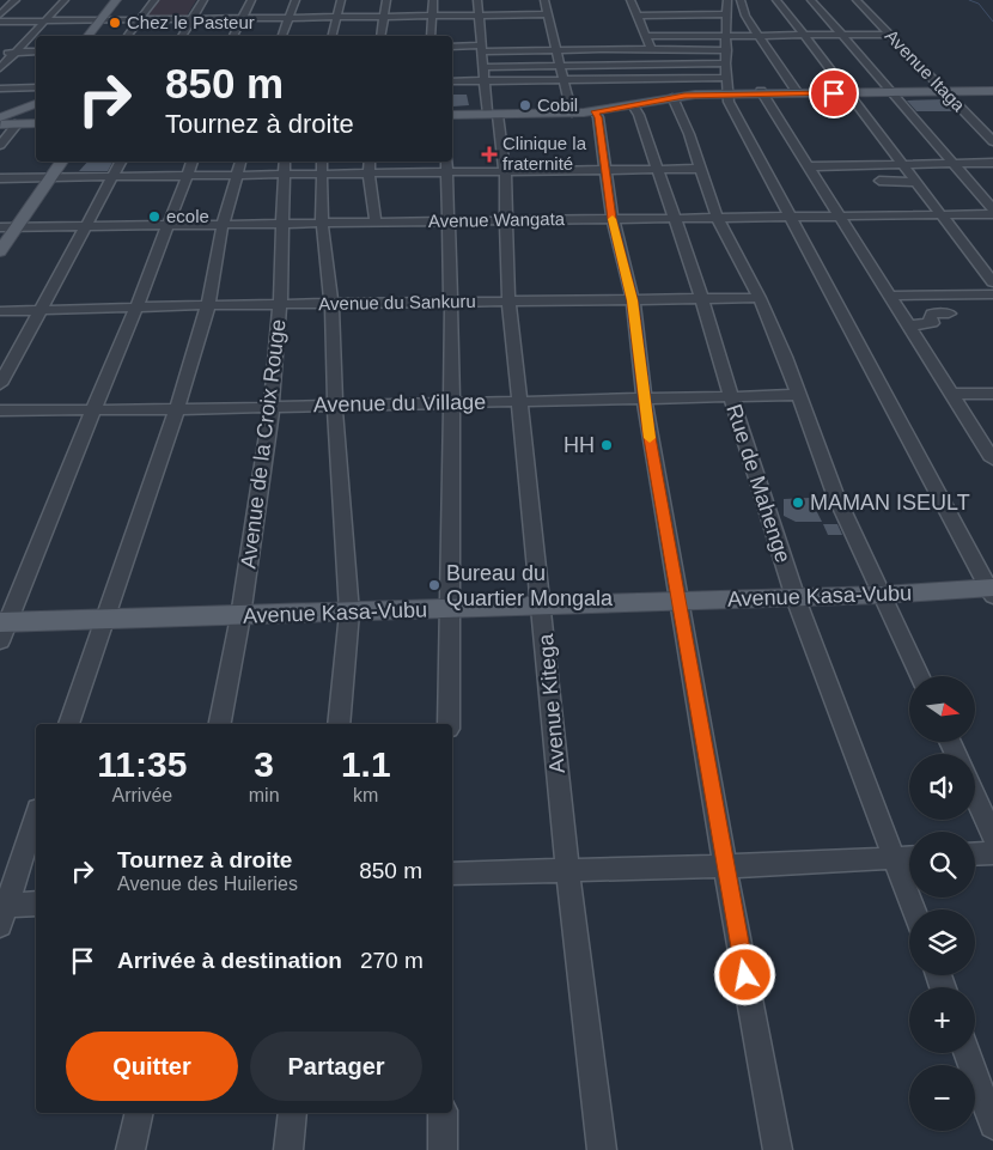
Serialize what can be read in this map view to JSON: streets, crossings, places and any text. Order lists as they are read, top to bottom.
{
  "streets": {
    "main road": ["Avenue Kasa-Vubu"],
    "street": [
      "Avenue Itaga",
      "Avenue Wangata",
      "Avenue du Sankuru",
      "Avenue du Village",
      "Avenue de la Croix Rouge",
      "Rue de Mahenge",
      "Avenue Kitega"
    ]
  },
  "crossings": [
    ["Avenue Wangata", "Avenue de la Croix Rouge"],
    ["Avenue Wangata", "Rue de Mahenge"],
    ["Avenue Wangata", "Avenue Kitega"],
    ["Avenue du Sankuru", "Avenue de la Croix Rouge"],
    ["Avenue du Sankuru", "Rue de Mahenge"],
    ["Avenue du Sankuru", "Avenue Kitega"],
    ["Avenue du Village", "Avenue de la Croix Rouge"],
    ["Avenue du Village", "Rue de Mahenge"],
    ["Avenue du Village", "Avenue Kitega"],
    ["Avenue de la Croix Rouge", "Avenue Kasa-Vubu"],
    ["Rue de Mahenge", "Avenue Kasa-Vubu"],
    ["Avenue Kasa-Vubu", "Avenue Kitega"]
  ],
  "places": {
    "other": [
      "Chez le Pasteur",
      "Cobil",
      "ecole",
      "HH",
      "MAMAN ISEULT",
      "Bureau du Quartier Mongala"
    ],
    "health": ["Clinique la fraternité"]
  },
  "north": "right",
  "page": {
    "turn": ["850 m", "Tournez à droite"],
    "map_buttons": ["+", "−"],
    "eta": [
      "11:35",
      "Arrivée",
      "3",
      "min",
      "1.1",
      "km"
    ],
    "list": [
      {
        "name": "Tournez à droite",
        "note": "Avenue des Huileries",
        "value": "850 m"
      },
      {
        "name": "Arrivée à destination",
        "value": "270 m"
      }
    ],
    "buttons": ["Quitter", "Partager"]
  }
}
